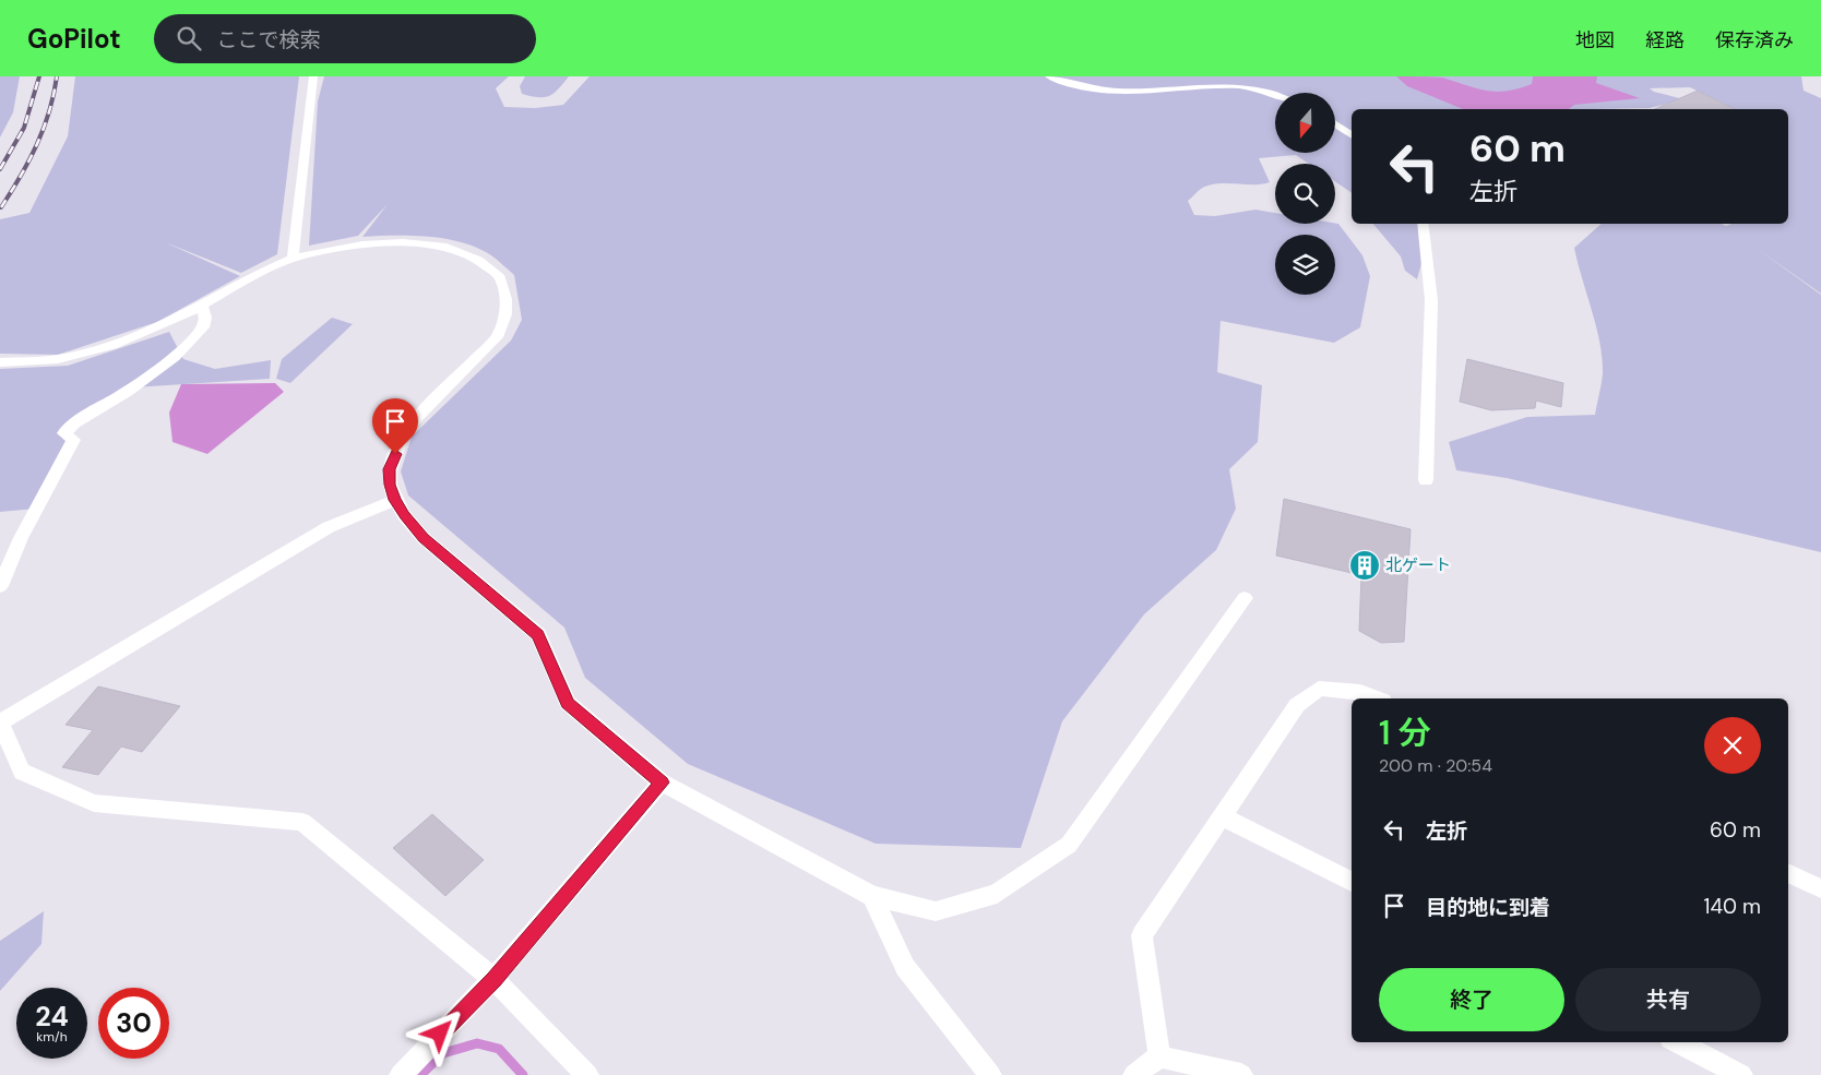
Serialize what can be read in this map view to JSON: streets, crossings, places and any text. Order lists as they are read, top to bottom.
{
  "places": {
    "building": ["北ゲート"]
  },
  "north": "bottom",
  "page": {
    "header": "GoPilot",
    "search": "ここで検索",
    "nav": ["地図", "経路", "保存済み"],
    "turn": ["60 m", "左折"],
    "heading": ["1 分", "200 m · 20:54"],
    "list": [
      {
        "name": "左折",
        "value": "60 m"
      },
      {
        "name": "目的地に到着",
        "value": "140 m"
      }
    ],
    "buttons": ["終了", "共有"],
    "speed": "24 km/h",
    "limit": "30"
  }
}
